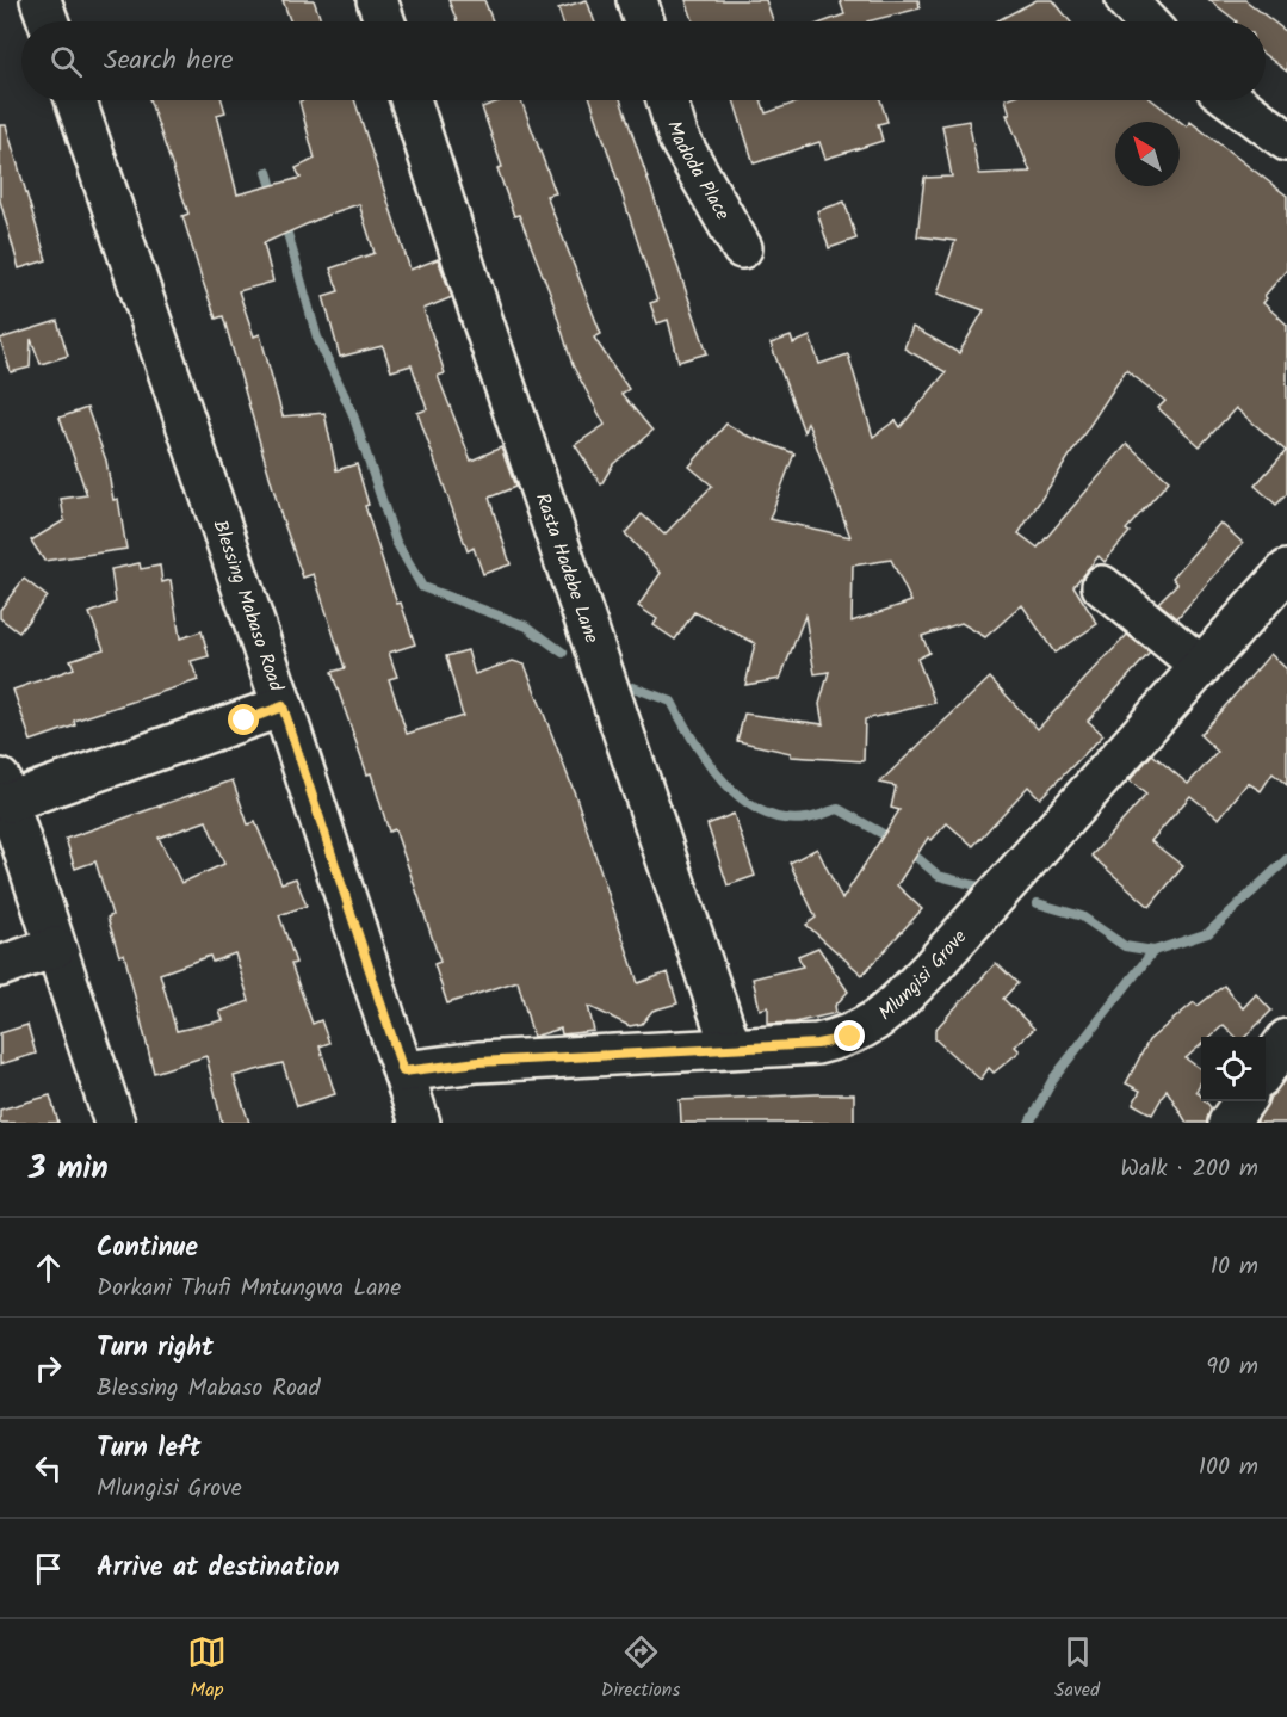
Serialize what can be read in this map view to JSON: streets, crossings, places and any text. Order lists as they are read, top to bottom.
{
  "streets": {
    "street": [
      "Madoda Place",
      "Rasta Hadebe Lane",
      "Blessing Mabaso Road",
      "Mlungisi Grove"
    ]
  },
  "crossings": [
    ["Rasta Hadebe Lane", "Mlungisi Grove"],
    ["Blessing Mabaso Road", "Mlungisi Grove"]
  ],
  "north": "top left",
  "page": {
    "search": "Search here",
    "heading": ["3 min", "Walk · 200 m"],
    "list": [
      ["Continue", "Dorkani Thufi Mntungwa Lane", "10 m"],
      ["Turn right", "Blessing Mabaso Road", "90 m"],
      ["Turn left", "Mlungisi Grove", "100 m"],
      "Arrive at destination"
    ],
    "nav": ["Map", "Directions", "Saved"]
  }
}
